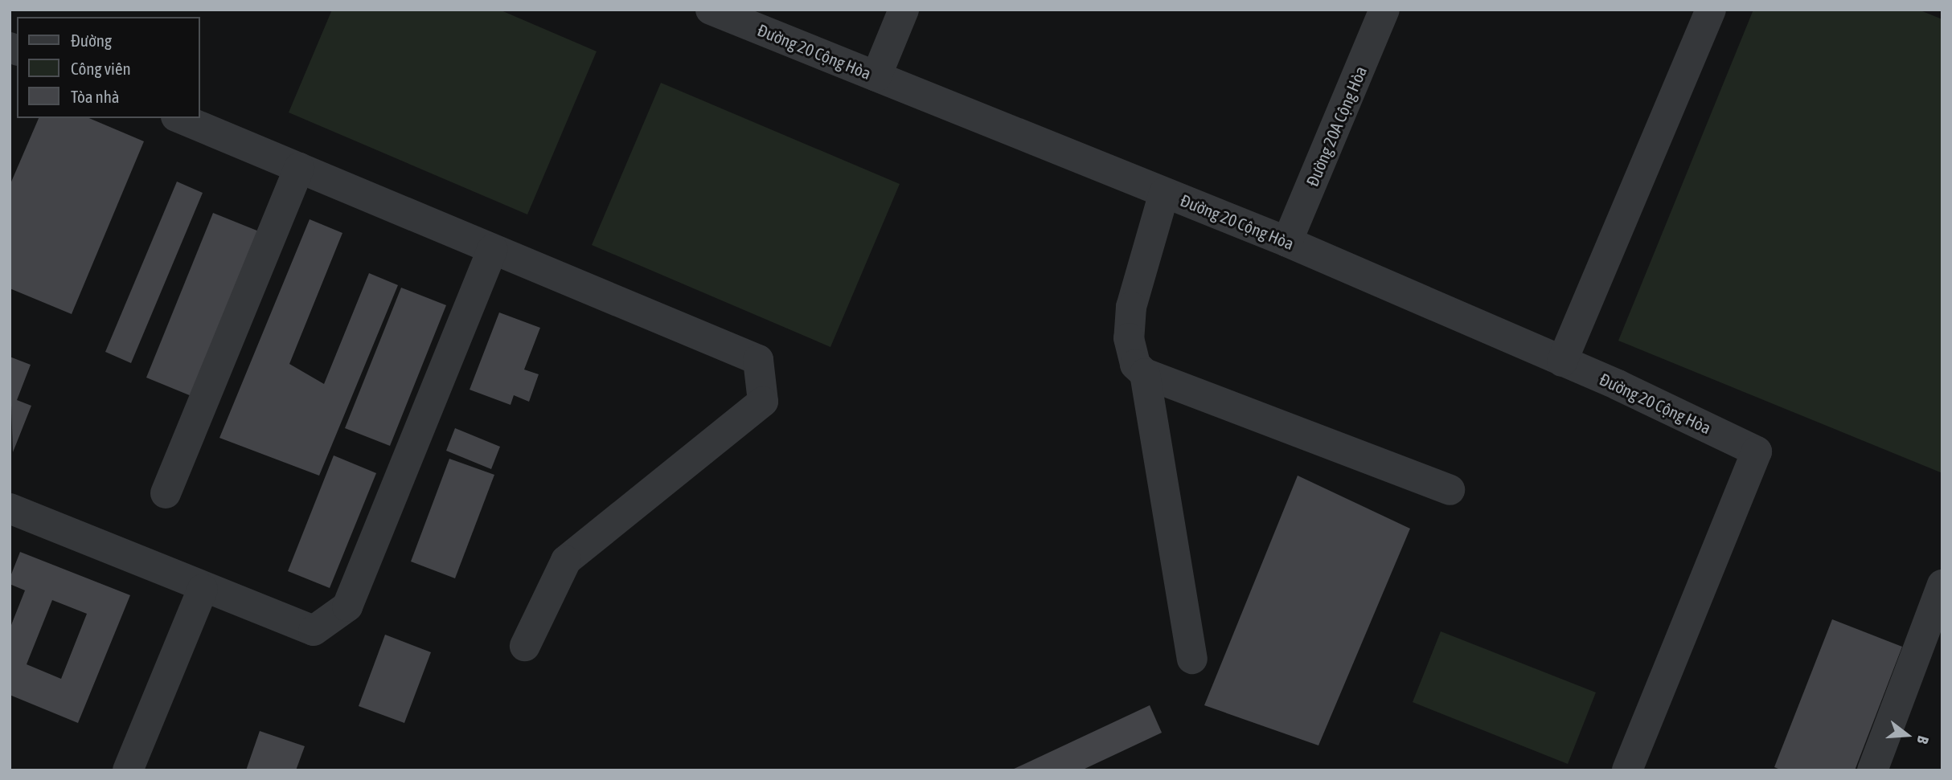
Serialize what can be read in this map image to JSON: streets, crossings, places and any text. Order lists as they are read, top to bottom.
{
  "streets": {
    "street": ["Đường 20 Cộng Hòa", "Đường 20A Cộng Hòa"]
  },
  "crossings": [
    ["Đường 20 Cộng Hòa", "Đường 20A Cộng Hòa"]
  ],
  "legend": ["Đường", "Công viên", "Tòa nhà"],
  "north": "right"
}
